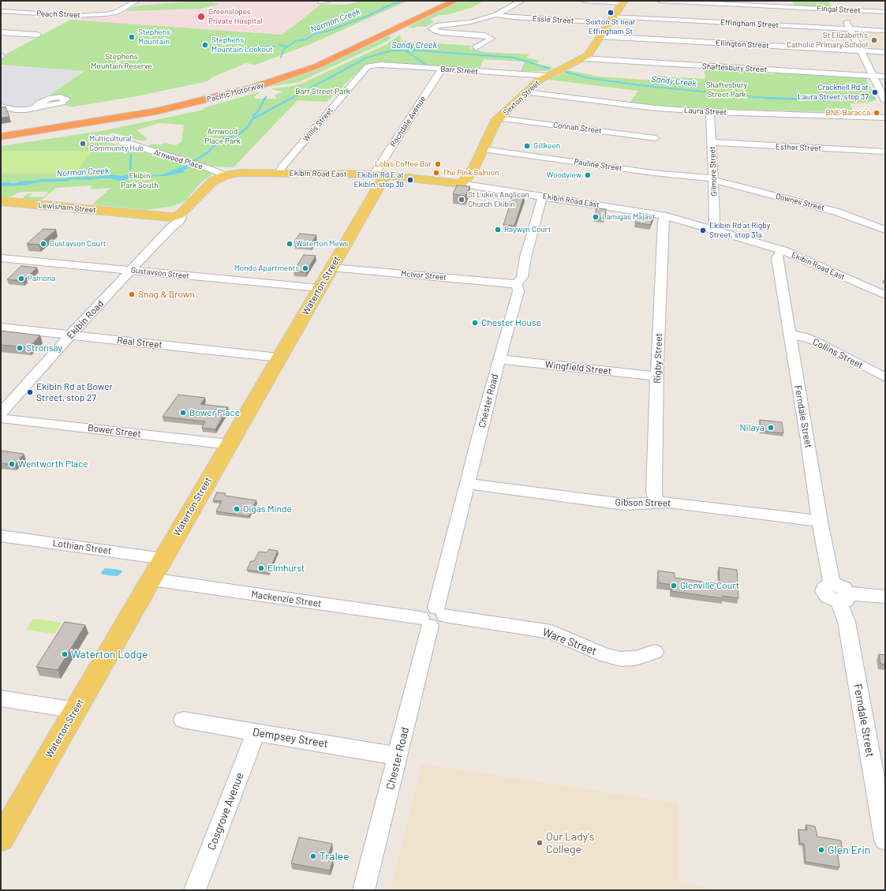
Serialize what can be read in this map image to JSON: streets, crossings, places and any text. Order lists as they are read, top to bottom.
{
  "streets": {
    "highway": ["Pacific Motorway"],
    "main road": [
      "Sexton Street",
      "Ekibin Road East",
      "Lewisham Street",
      "Waterton Street"
    ],
    "street": [
      "Fingal Street",
      "Peach Street",
      "Essie Street",
      "Effingham Street",
      "Ellington Street",
      "Shaftesbury Street",
      "Barr Street",
      "Laura Street",
      "Rochdale Avenue",
      "Willis Street",
      "Connah Street",
      "Esther Street",
      "Arnwood Place",
      "Pauline Street",
      "Gilmore Street",
      "Downes Street",
      "Gustavson Street",
      "McIvor Street",
      "Ekibin Road",
      "Real Street",
      "Collins Street",
      "Rigby Street",
      "Wingfield Street",
      "Chester Road",
      "Ferndale Street",
      "Bower Street",
      "Gibson Street",
      "Lothian Street",
      "Mackenzie Street",
      "Ware Street",
      "Dempsey Street",
      "Cosgrove Avenue"
    ]
  },
  "crossings": [
    ["Essie Street", "Effingham Street"],
    ["Essie Street", "Sexton Street"],
    ["Effingham Street", "Sexton Street"],
    ["Ellington Street", "Sexton Street"],
    ["Shaftesbury Street", "Sexton Street"],
    ["Barr Street", "Sexton Street"],
    ["Barr Street", "Rochdale Avenue"],
    ["Barr Street", "Willis Street"],
    ["Sexton Street", "Laura Street"],
    ["Sexton Street", "Connah Street"],
    ["Sexton Street", "Pauline Street"],
    ["Sexton Street", "Ekibin Road East"],
    ["Laura Street", "Gilmore Street"],
    ["Rochdale Avenue", "Ekibin Road East"],
    ["Rochdale Avenue", "Waterton Street"],
    ["Willis Street", "Ekibin Road East"],
    ["Esther Street", "Gilmore Street"],
    ["Arnwood Place", "Ekibin Road East"],
    ["Pauline Street", "Gilmore Street"],
    ["Pauline Street", "Downes Street"],
    ["Gilmore Street", "Ekibin Road East"],
    ["Gilmore Street", "Downes Street"],
    ["Ekibin Road East", "Lewisham Street"],
    ["Ekibin Road East", "Waterton Street"],
    ["Ekibin Road East", "Ekibin Road"],
    ["Ekibin Road East", "Rigby Street"],
    ["Ekibin Road East", "Chester Road"],
    ["Ekibin Road East", "Ferndale Street"],
    ["Lewisham Street", "Ekibin Road"],
    ["Gustavson Street", "Waterton Street"],
    ["Gustavson Street", "Ekibin Road"],
    ["McIvor Street", "Waterton Street"],
    ["McIvor Street", "Chester Road"],
    ["Waterton Street", "Real Street"],
    ["Waterton Street", "Bower Street"],
    ["Waterton Street", "Lothian Street"],
    ["Waterton Street", "Mackenzie Street"],
    ["Ekibin Road", "Real Street"],
    ["Collins Street", "Ferndale Street"],
    ["Rigby Street", "Wingfield Street"],
    ["Rigby Street", "Gibson Street"],
    ["Wingfield Street", "Chester Road"],
    ["Chester Road", "Gibson Street"],
    ["Chester Road", "Mackenzie Street"],
    ["Chester Road", "Ware Street"],
    ["Chester Road", "Dempsey Street"],
    ["Ferndale Street", "Gibson Street"],
    ["Mackenzie Street", "Ware Street"],
    ["Dempsey Street", "Cosgrove Avenue"]
  ],
  "water": ["Norman Creek", "Sandy Creek"],
  "parks": [
    "Stephens Mountain Reserve",
    "Shaftesbury Street Park",
    "Barr Street Park",
    "Arnwood Place Park",
    "Ekibin Park South"
  ],
  "places": [
    "Sexton St near Effingham St",
    "Greenslopes Private Hospital",
    "Stephens Mountain",
    "St Elizabeth's Catholic Primary School",
    "Stephens Mountain Lookout",
    "Cracknell Rd at Laura Street, stop 37",
    "BNE Baracca",
    "Multicultural Community Hub",
    "Gillkeen",
    "Lola's Coffee Bar",
    "The Pink Salmon",
    "Woodview",
    "Ekibin Rd E at Ekibin, stop 30",
    "St Luke's Anglican Church Ekibin",
    "Lamigas Majas",
    "Raywyn Court",
    "Ekibin Rd at Rigby Street, stop 31a",
    "Gustavson Court",
    "Waterton Mews",
    "Mondo Apartments",
    "Pamona",
    "Snag & Brown",
    "Chester House",
    "Stronsay",
    "Ekibin Rd at Bower Street, stop 27",
    "Bower Place",
    "Nilaya",
    "Wentworth Place",
    "Olgas Minde",
    "Elmhurst",
    "Glenville Court",
    "Waterton Lodge",
    "Our Lady's College",
    "Glen Erin",
    "Tralee"
  ]
}
